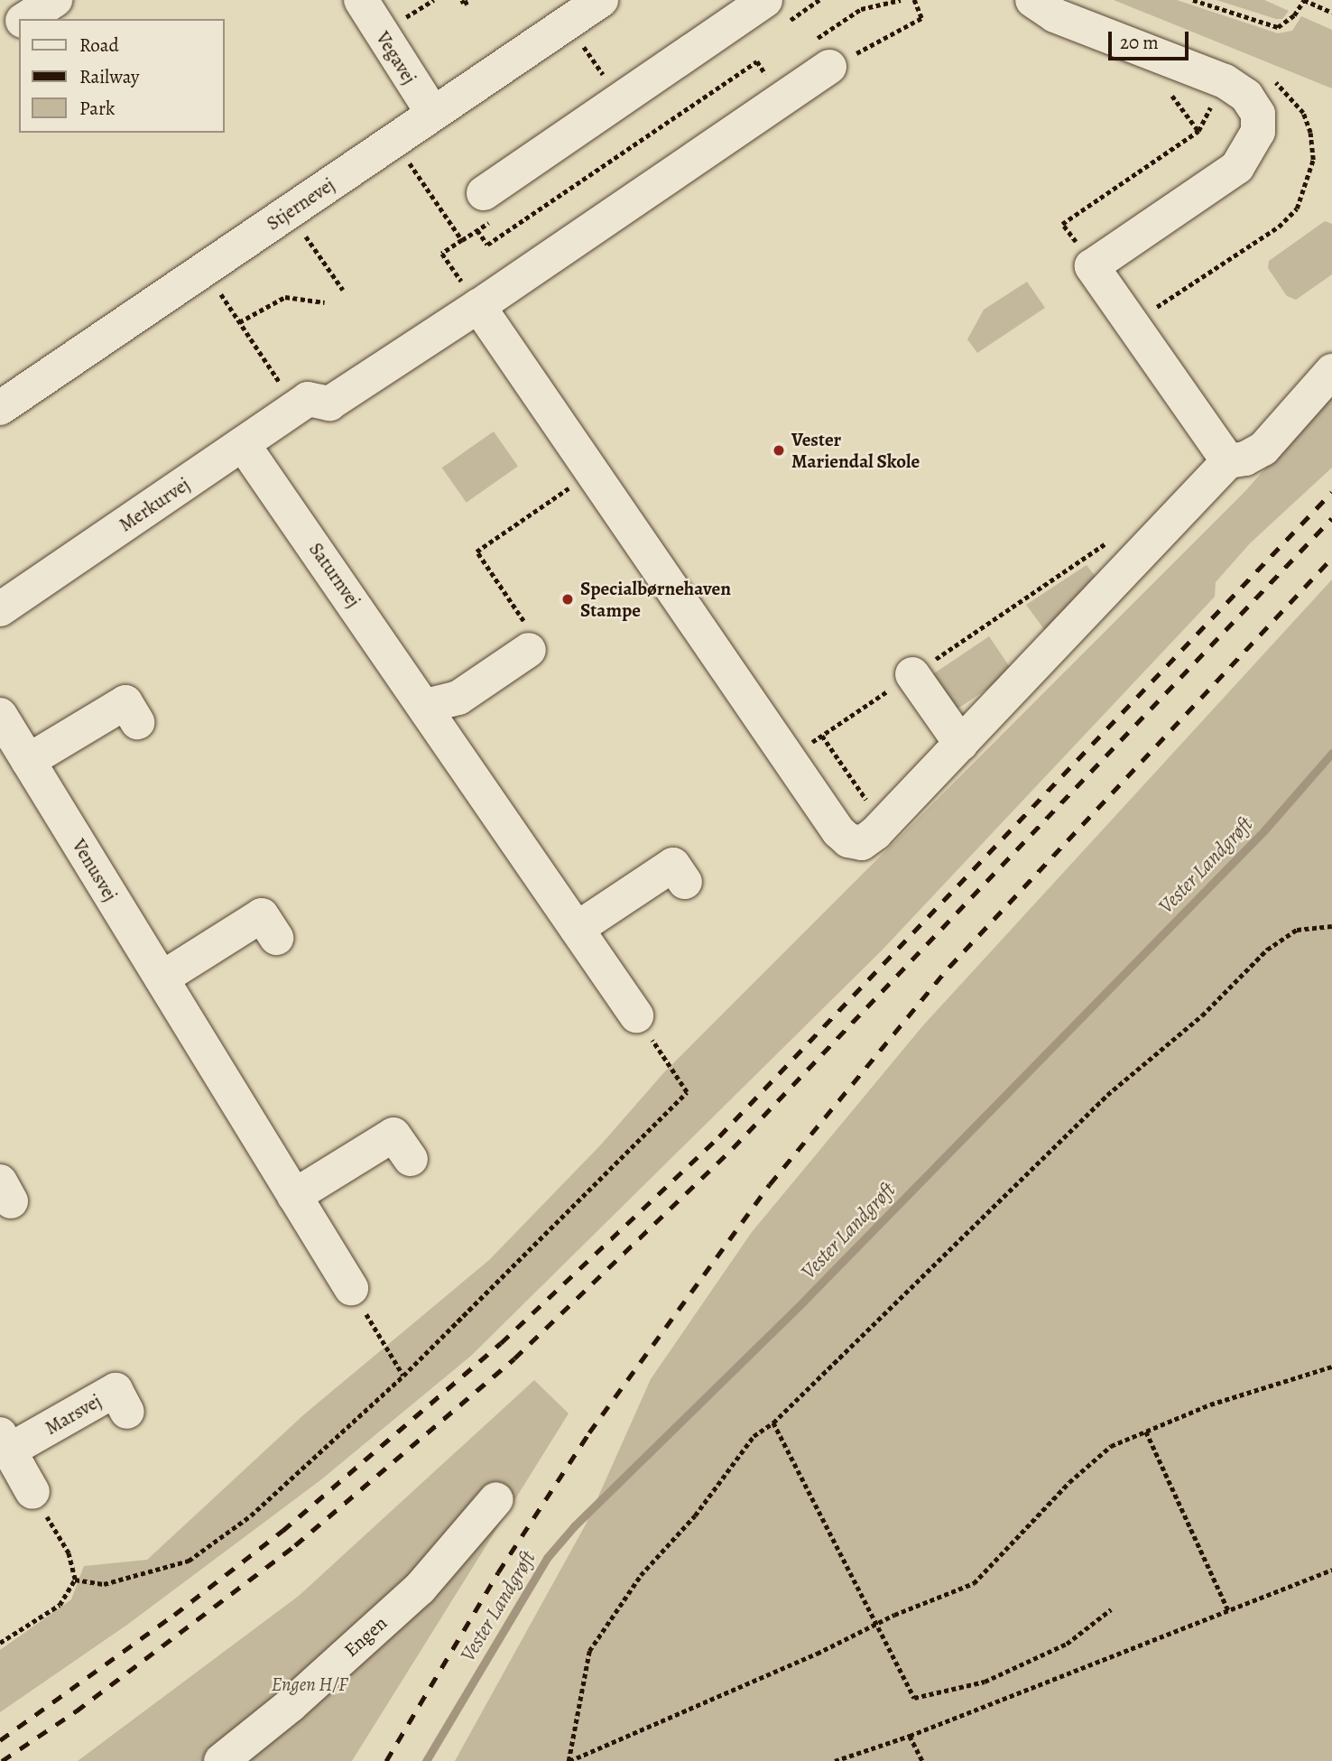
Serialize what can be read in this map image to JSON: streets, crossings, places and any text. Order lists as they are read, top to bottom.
{
  "streets": {
    "street": [
      "Vegavej",
      "Stjernevej",
      "Merkurvej",
      "Saturnvej",
      "Venusvej",
      "Marsvej",
      "Engen"
    ]
  },
  "crossings": [
    ["Vegavej", "Stjernevej"],
    ["Merkurvej", "Saturnvej"]
  ],
  "water": ["Vester Landgrøft"],
  "parks": ["Engen H/F"],
  "places": ["Vester Mariendal Skole", "Specialbørnehaven Stampe"],
  "legend": ["Road", "Railway", "Park"],
  "scale_bar": "20 m"
}
